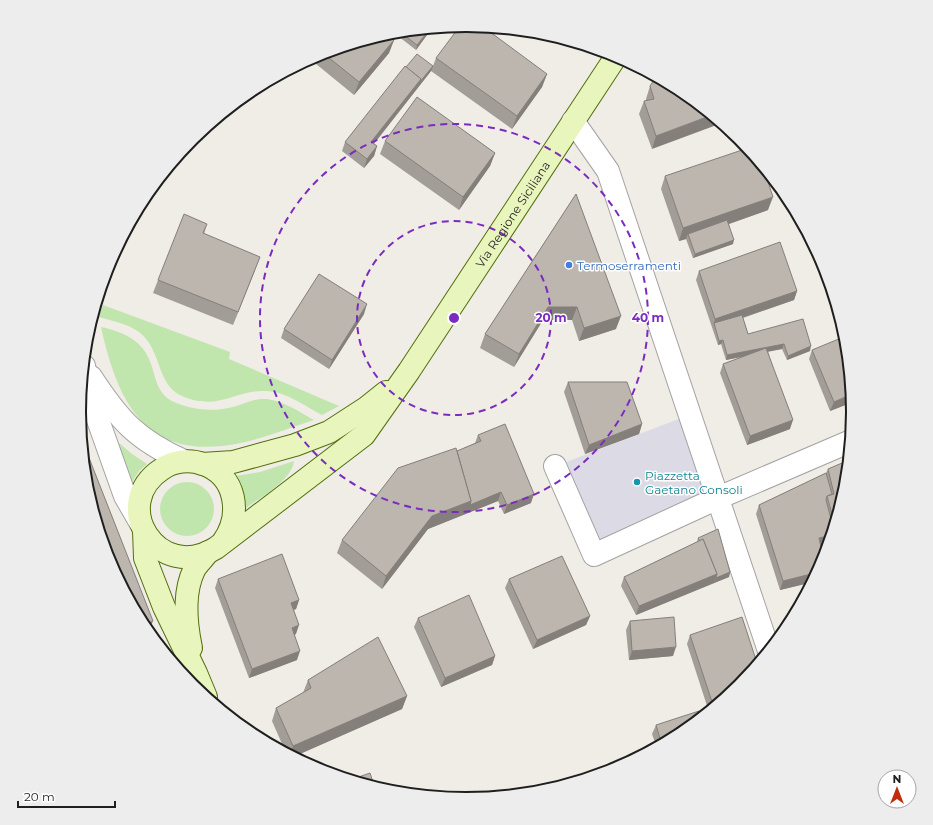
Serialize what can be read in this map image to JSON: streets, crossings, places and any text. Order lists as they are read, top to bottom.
{
  "streets": {
    "main road": ["Via Regione Siciliana"]
  },
  "places": ["Termoserramenti", "Piazzetta Gaetano Consoli"],
  "scale_bar": "20 m",
  "north": "top",
  "rings": ["20 m", "40 m"]
}
